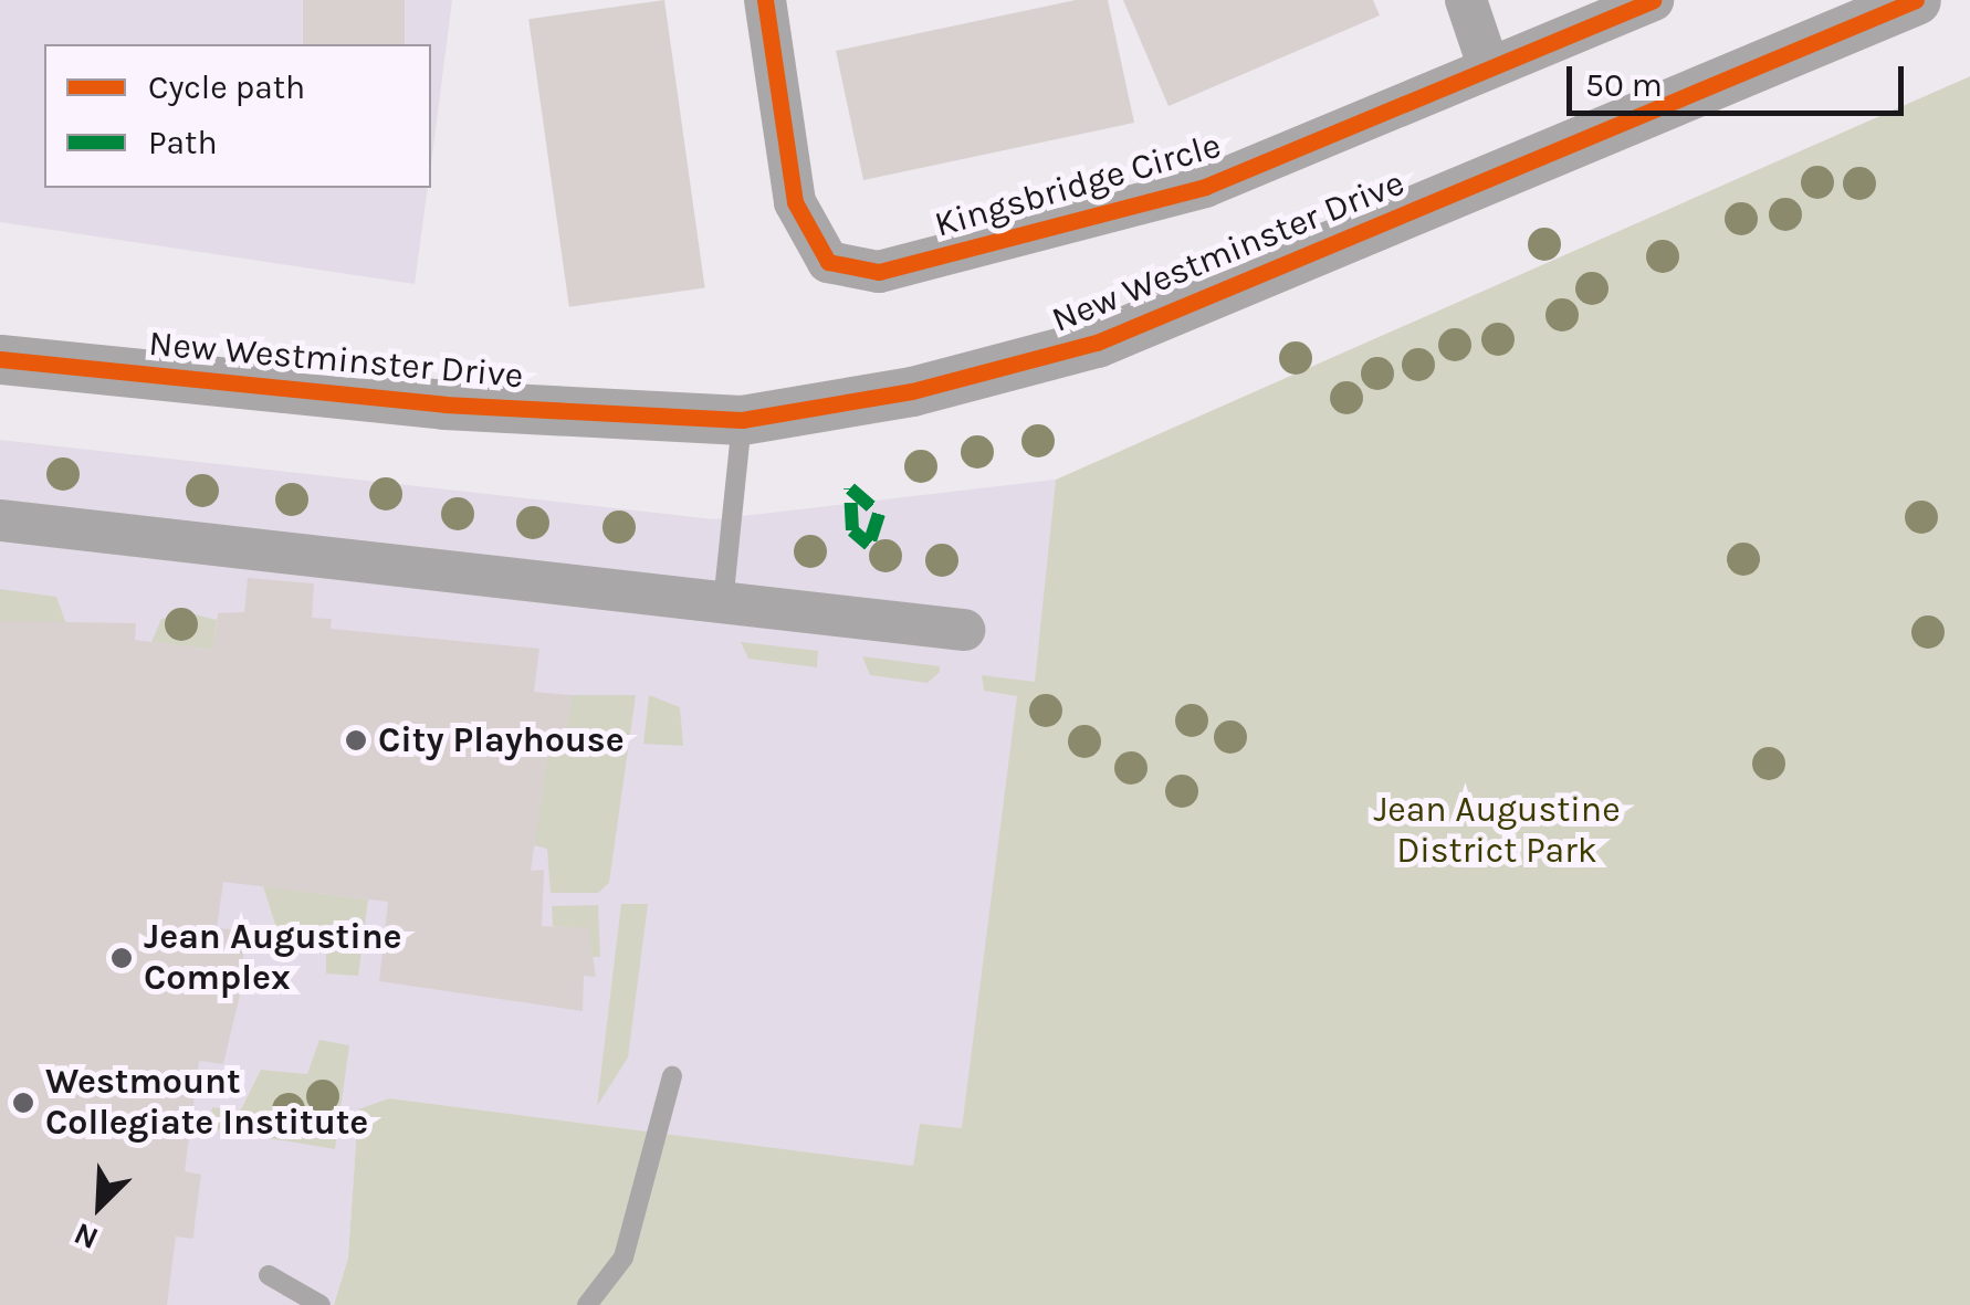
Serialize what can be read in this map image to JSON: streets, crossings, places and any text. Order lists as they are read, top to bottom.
{
  "streets": {
    "street": ["Kingsbridge Circle", "New Westminster Drive"]
  },
  "parks": ["Jean Augustine District Park"],
  "places": ["City Playhouse", "Jean Augustine Complex", "Westmount Collegiate Institute"],
  "legend": ["Cycle path", "Path"],
  "scale_bar": "50 m",
  "north": "bottom left"
}
